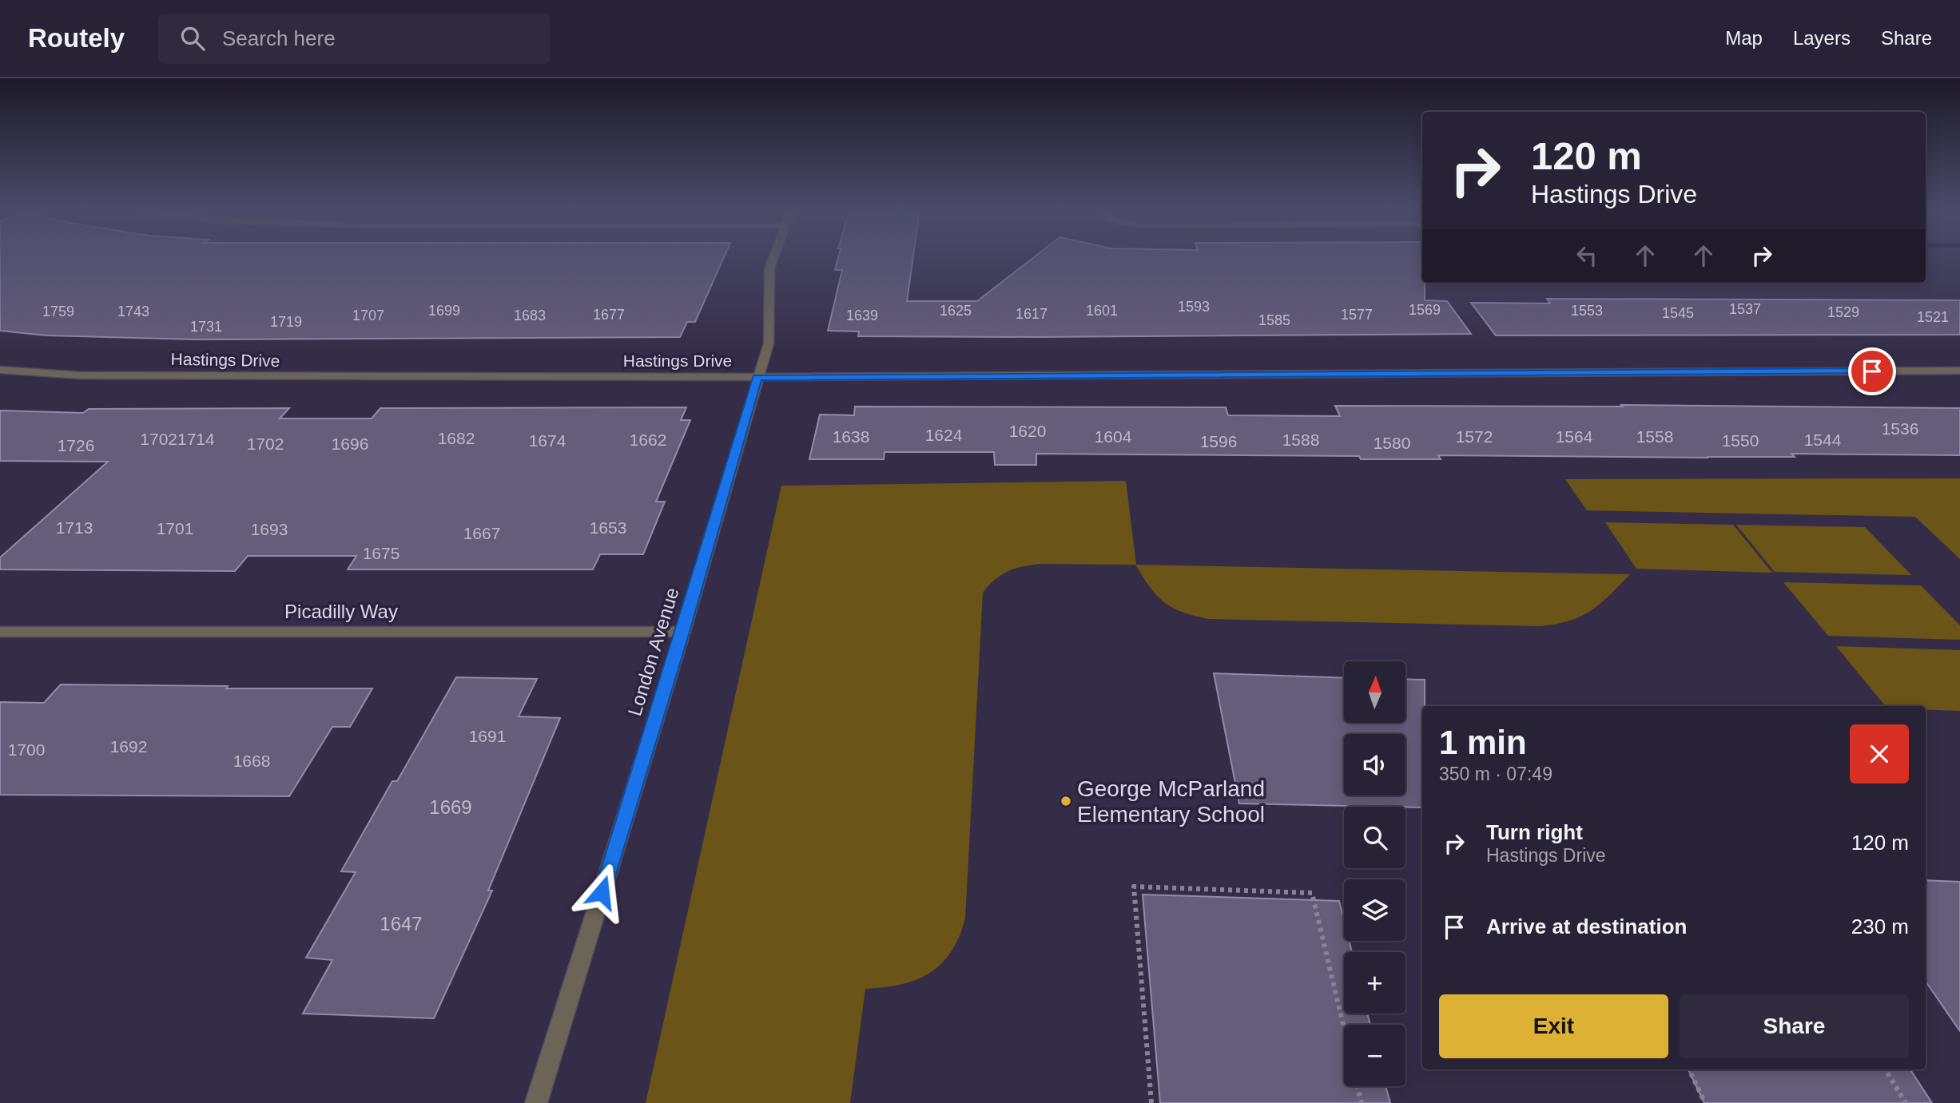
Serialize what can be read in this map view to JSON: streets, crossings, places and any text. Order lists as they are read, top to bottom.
{
  "streets": {
    "street": ["Hastings Drive", "Picadilly Way", "London Avenue"]
  },
  "crossings": [
    ["Hastings Drive", "London Avenue"],
    ["Picadilly Way", "London Avenue"]
  ],
  "places": ["George McParland Elementary School"],
  "house_numbers": [
    "1593",
    "1537",
    "1569",
    "1699",
    "1625",
    "1601",
    "1553",
    "1759",
    "1743",
    "1529",
    "1545",
    "1617",
    "1677",
    "1577",
    "1707",
    "1683",
    "1639",
    "1521",
    "1585",
    "1719",
    "1731",
    "1536",
    "1620",
    "1624",
    "1638",
    "1604",
    "1572",
    "1564",
    "1558",
    "1682",
    "17021714",
    "1662",
    "1588",
    "1544",
    "1674",
    "1550",
    "1596",
    "1580",
    "1702",
    "1696",
    "1726",
    "1713",
    "1653",
    "1701",
    "1693",
    "1667",
    "1675",
    "1691",
    "1692",
    "1700",
    "1668",
    "1669",
    "1647"
  ],
  "north": "top",
  "page": {
    "header": "Routely",
    "search": "Search here",
    "nav": ["Map", "Layers", "Share"],
    "turn": ["120 m", "Hastings Drive"],
    "map_buttons": ["+", "−"],
    "heading": ["1 min", "350 m · 07:49"],
    "list": [
      {
        "name": "Turn right",
        "note": "Hastings Drive",
        "value": "120 m"
      },
      {
        "name": "Arrive at destination",
        "value": "230 m"
      }
    ],
    "buttons": ["Exit", "Share"]
  }
}
